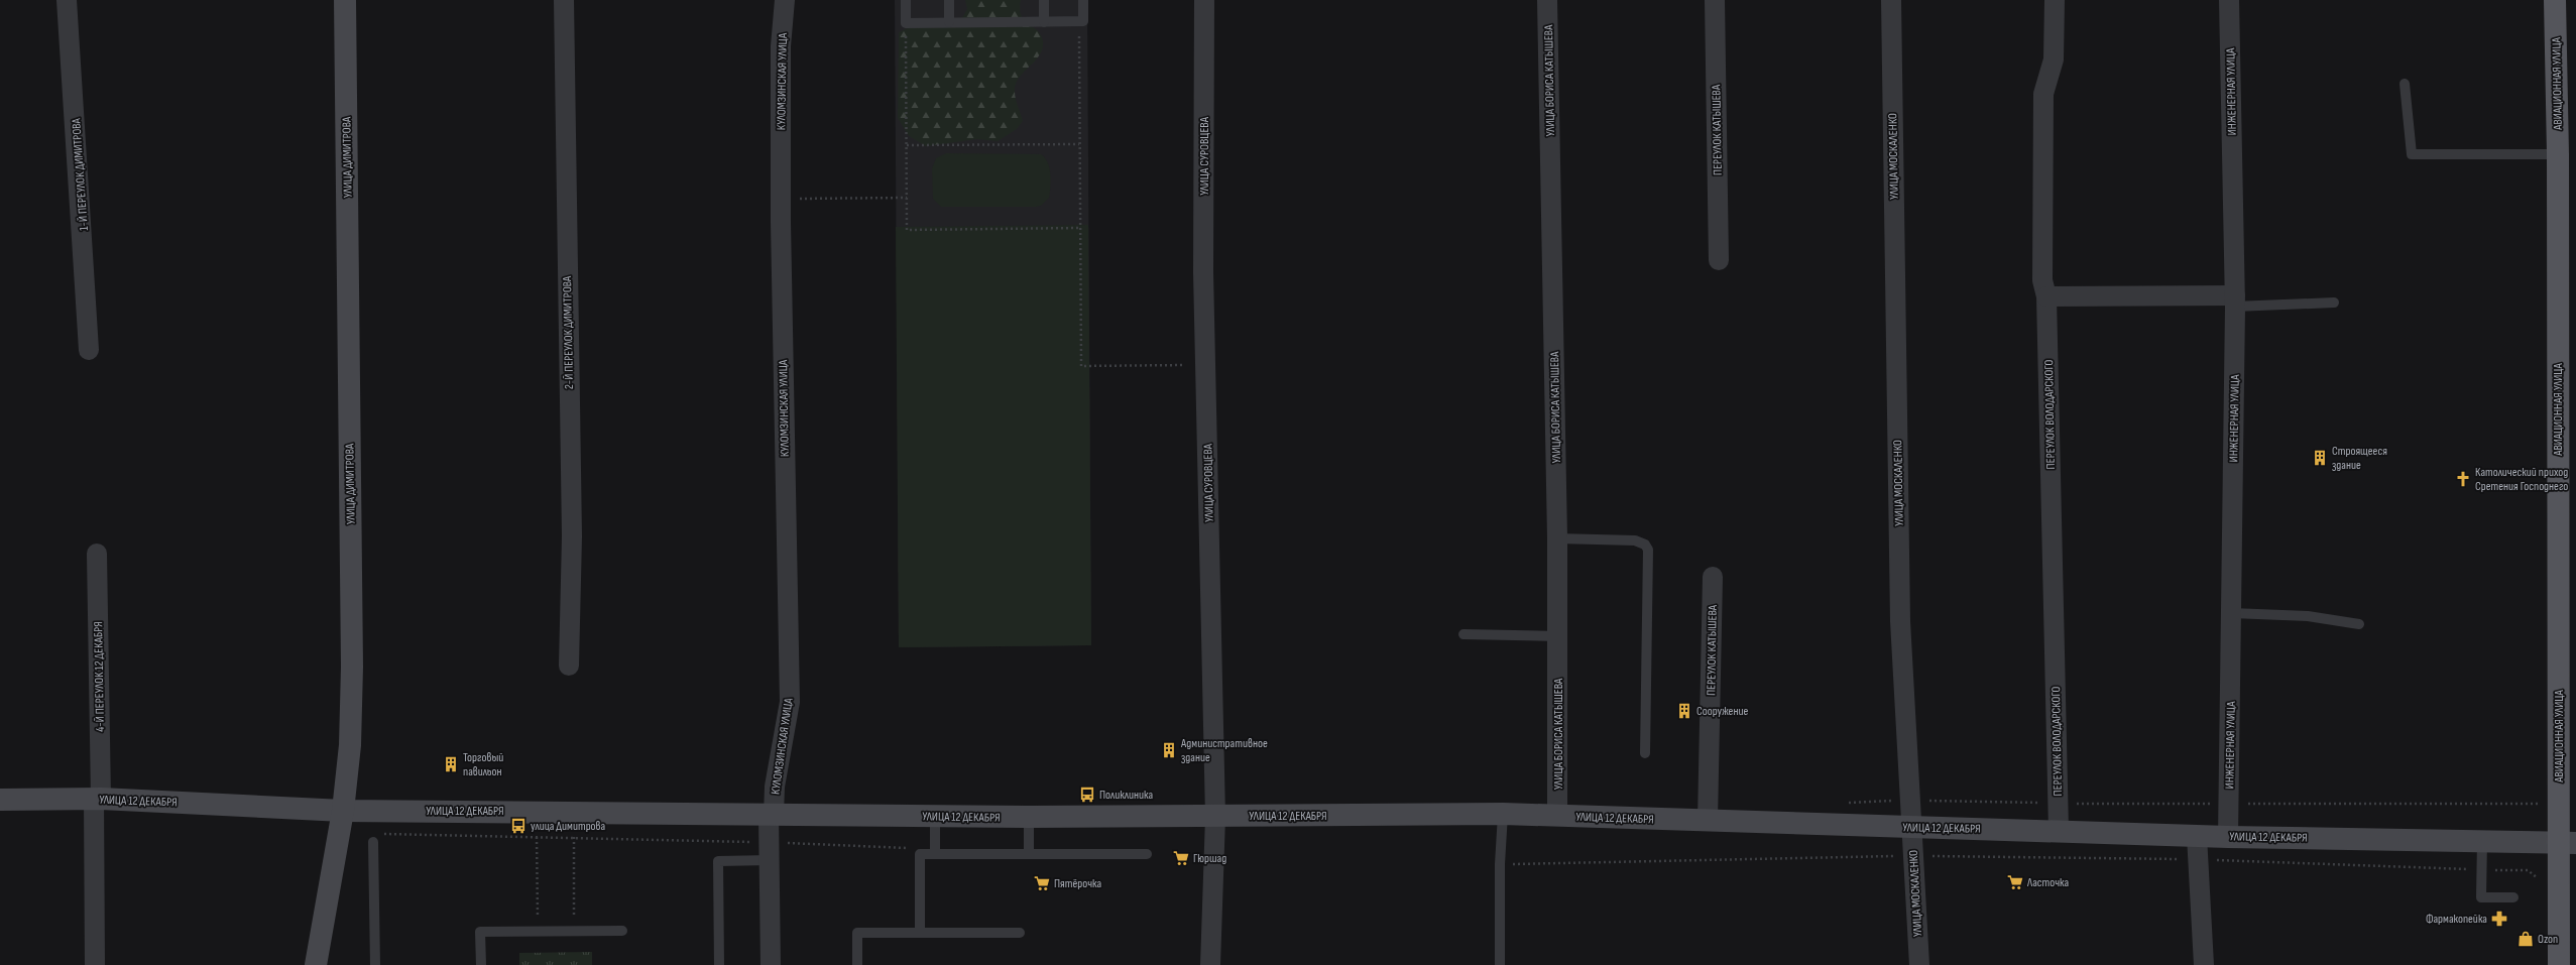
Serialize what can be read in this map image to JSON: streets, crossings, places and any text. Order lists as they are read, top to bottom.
{
  "streets": {
    "main road": ["АВИАЦИОННАЯ УЛИЦА", "УЛИЦА ДИМИТРОВА", "УЛИЦА 12 ДЕКАБРЯ"],
    "street": [
      "УЛИЦА БОРИСА КАТЫШЕВА",
      "КУЛОМЗИНСКАЯ УЛИЦА",
      "ИНЖЕНЕРНАЯ УЛИЦА",
      "ПЕРЕУЛОК КАТЫШЕВА",
      "УЛИЦА СУРОВЦЕВА",
      "УЛИЦА МОСКАЛЕНКО",
      "1-Й ПЕРЕУЛОК ДИМИТРОВА",
      "2-Й ПЕРЕУЛОК ДИМИТРОВА",
      "ПЕРЕУЛОК ВОЛОДАРСКОГО",
      "4-Й ПЕРЕУЛОК 12 ДЕКАБРЯ"
    ]
  },
  "crossings": [
    ["УЛИЦА БОРИСА КАТЫШЕВА", "УЛИЦА 12 ДЕКАБРЯ"],
    ["КУЛОМЗИНСКАЯ УЛИЦА", "УЛИЦА 12 ДЕКАБРЯ"],
    ["АВИАЦИОННАЯ УЛИЦА", "УЛИЦА 12 ДЕКАБРЯ"],
    ["ИНЖЕНЕРНАЯ УЛИЦА", "УЛИЦА 12 ДЕКАБРЯ"],
    ["ПЕРЕУЛОК КАТЫШЕВА", "УЛИЦА 12 ДЕКАБРЯ"],
    ["УЛИЦА СУРОВЦЕВА", "УЛИЦА 12 ДЕКАБРЯ"],
    ["УЛИЦА МОСКАЛЕНКО", "УЛИЦА 12 ДЕКАБРЯ"],
    ["УЛИЦА ДИМИТРОВА", "УЛИЦА 12 ДЕКАБРЯ"],
    ["ПЕРЕУЛОК ВОЛОДАРСКОГО", "УЛИЦА 12 ДЕКАБРЯ"],
    ["4-Й ПЕРЕУЛОК 12 ДЕКАБРЯ", "УЛИЦА 12 ДЕКАБРЯ"]
  ],
  "places": {
    "building": [
      "Строящееся здание",
      "Сооружение",
      "Административное здание",
      "Торговый павильон"
    ],
    "church": ["Католический приход Сретения Господнего"],
    "bus stop": ["Поликлиника", "улица Димитрова"],
    "supermarket": ["Гюршад", "Ласточка", "Пятёрочка"],
    "pharmacy": ["Фармакопейка"],
    "shop": ["Ozon"]
  }
}
